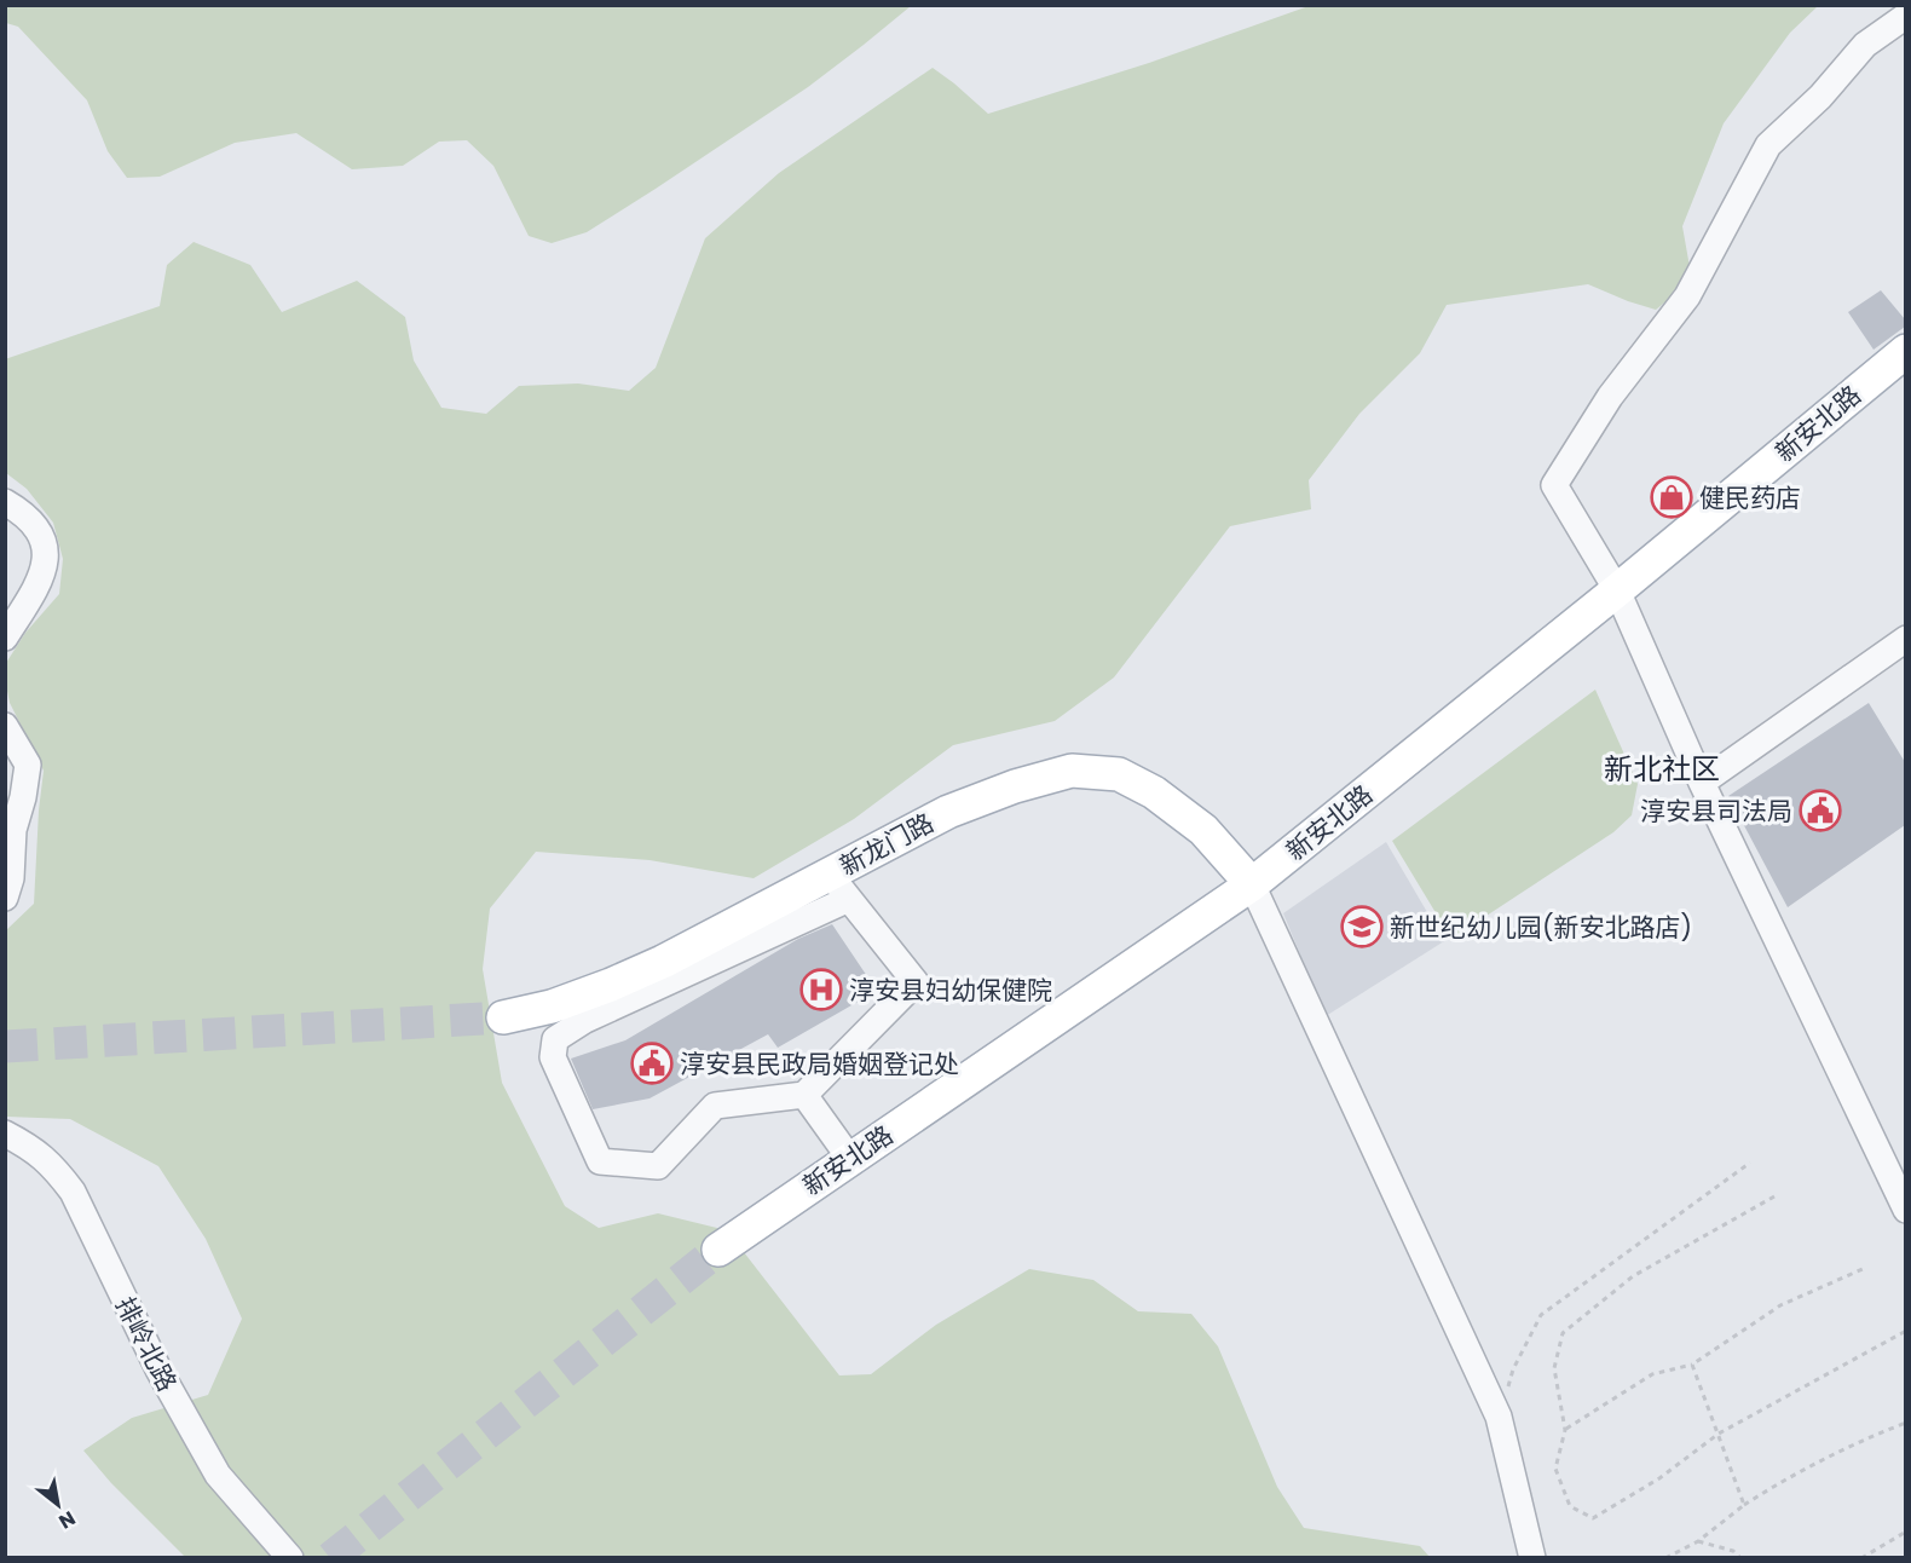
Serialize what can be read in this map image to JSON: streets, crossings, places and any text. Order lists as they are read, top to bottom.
{
  "streets": {
    "main road": ["新安北路", "新龙门路"],
    "street": ["排岭北路"]
  },
  "crossings": [
    ["新安北路", "新龙门路"]
  ],
  "districts": ["新北社区"],
  "places": {
    "shop": ["健民药店"],
    "public building": ["淳安县司法局", "淳安县民政局婚姻登记处"],
    "school or university": ["新世纪幼儿园(新安北路店)"],
    "hospital": ["淳安县妇幼保健院"]
  },
  "north": "bottom right"
}
